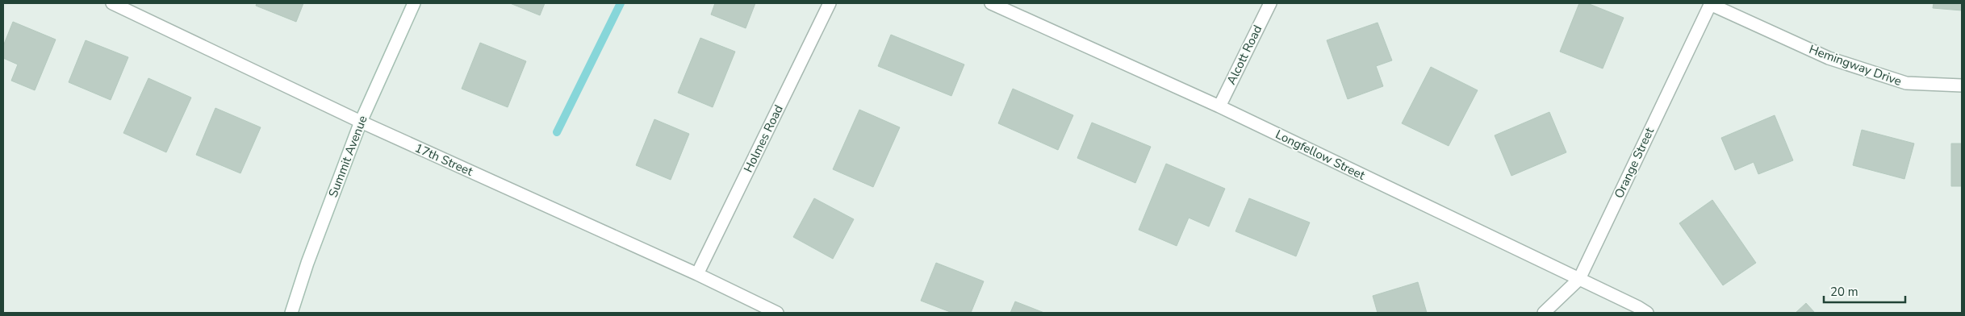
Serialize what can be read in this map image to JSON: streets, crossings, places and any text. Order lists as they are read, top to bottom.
{
  "streets": {
    "street": [
      "Alcott Road",
      "Hemingway Drive",
      "Holmes Road",
      "Longfellow Street",
      "Summit Avenue",
      "17th Street",
      "Orange Street"
    ]
  },
  "crossings": [
    ["Alcott Road", "Longfellow Street"],
    ["Hemingway Drive", "Orange Street"],
    ["Holmes Road", "17th Street"],
    ["Longfellow Street", "Orange Street"],
    ["Summit Avenue", "17th Street"]
  ],
  "scale_bar": "20 m"
}
